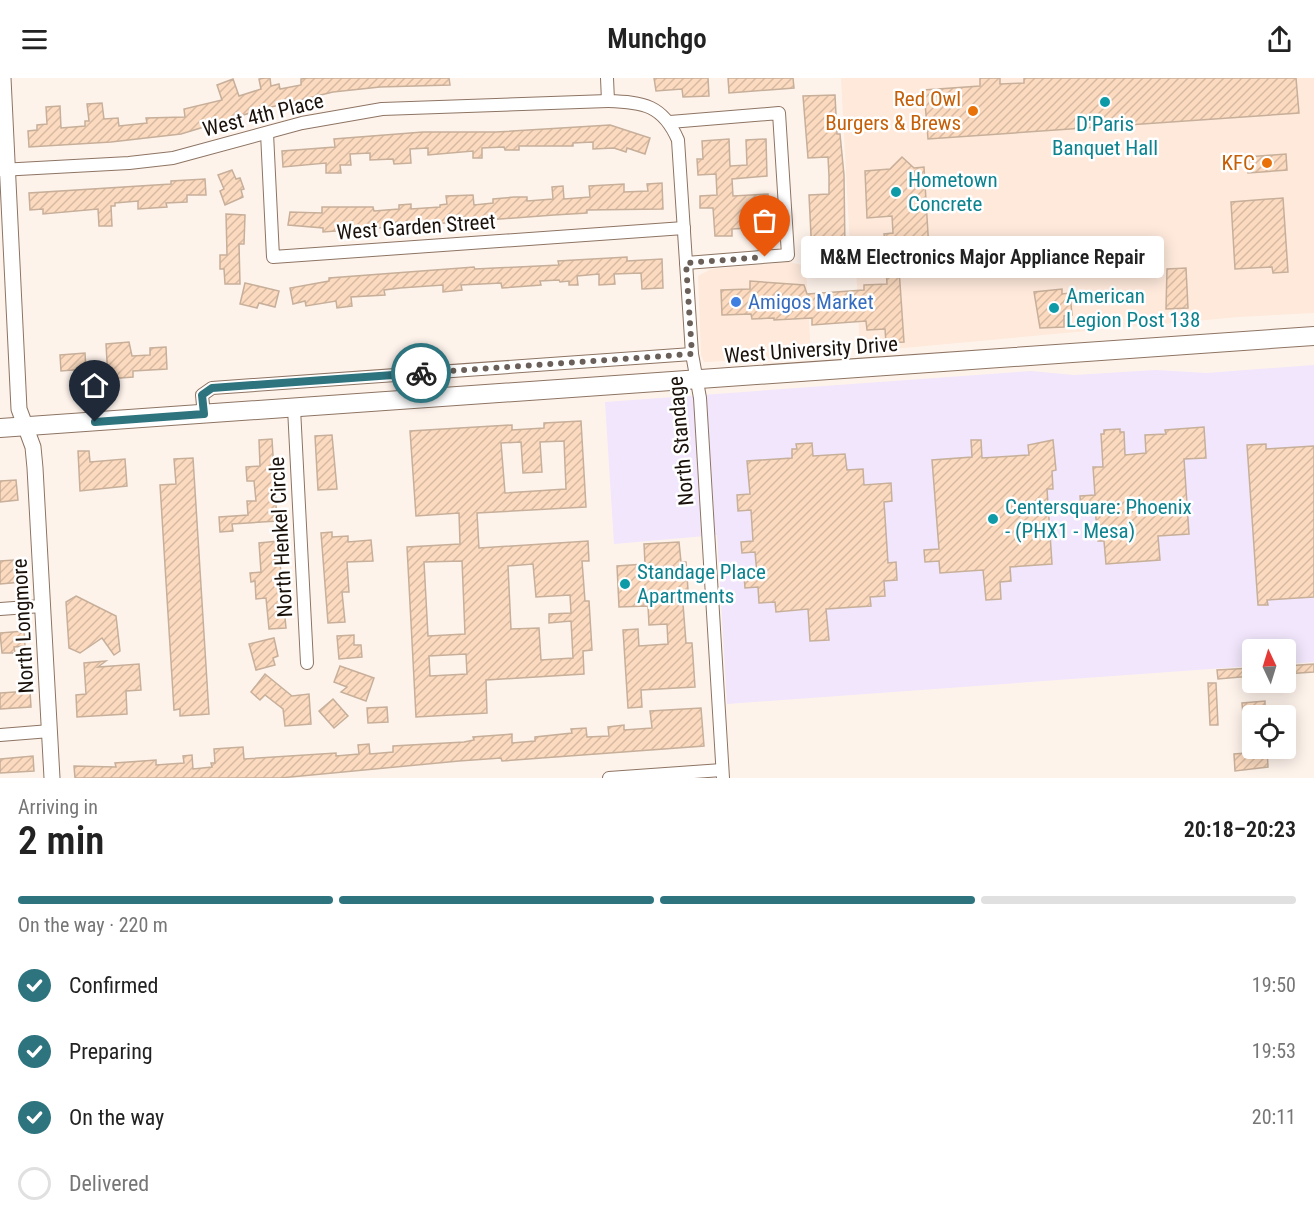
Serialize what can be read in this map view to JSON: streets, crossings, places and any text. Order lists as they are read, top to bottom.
{
  "streets": {
    "main road": ["West University Drive"],
    "street": [
      "West 4th Place",
      "West Garden Street",
      "North Standage",
      "North Henkel Circle",
      "North Longmore"
    ]
  },
  "crossings": [
    ["West 4th Place", "West Garden Street"],
    ["West 4th Place", "North Longmore"],
    ["West Garden Street", "North Standage"],
    ["West University Drive", "North Standage"],
    ["West University Drive", "North Henkel Circle"],
    ["West University Drive", "North Longmore"]
  ],
  "places": [
    "D'Paris Banquet Hall",
    "Red Owl Burgers & Brews",
    "KFC",
    "Hometown Concrete",
    "M&M Electronics Major Appliance Repair",
    "Amigos Market",
    "American Legion Post 138",
    "Centersquare: Phoenix - (PHX1 - Mesa)",
    "Standage Place Apartments"
  ],
  "north": "top",
  "page": {
    "header": "Munchgo",
    "bubble": "M&M Electronics Major Appliance Repair",
    "heading": ["2 min", "Arriving in", "20:18–20:23"],
    "bar": "On the way · 220 m",
    "list": [
      ["Confirmed", "19:50"],
      ["Preparing", "19:53"],
      ["On the way", "20:11"],
      "Delivered"
    ]
  }
}
